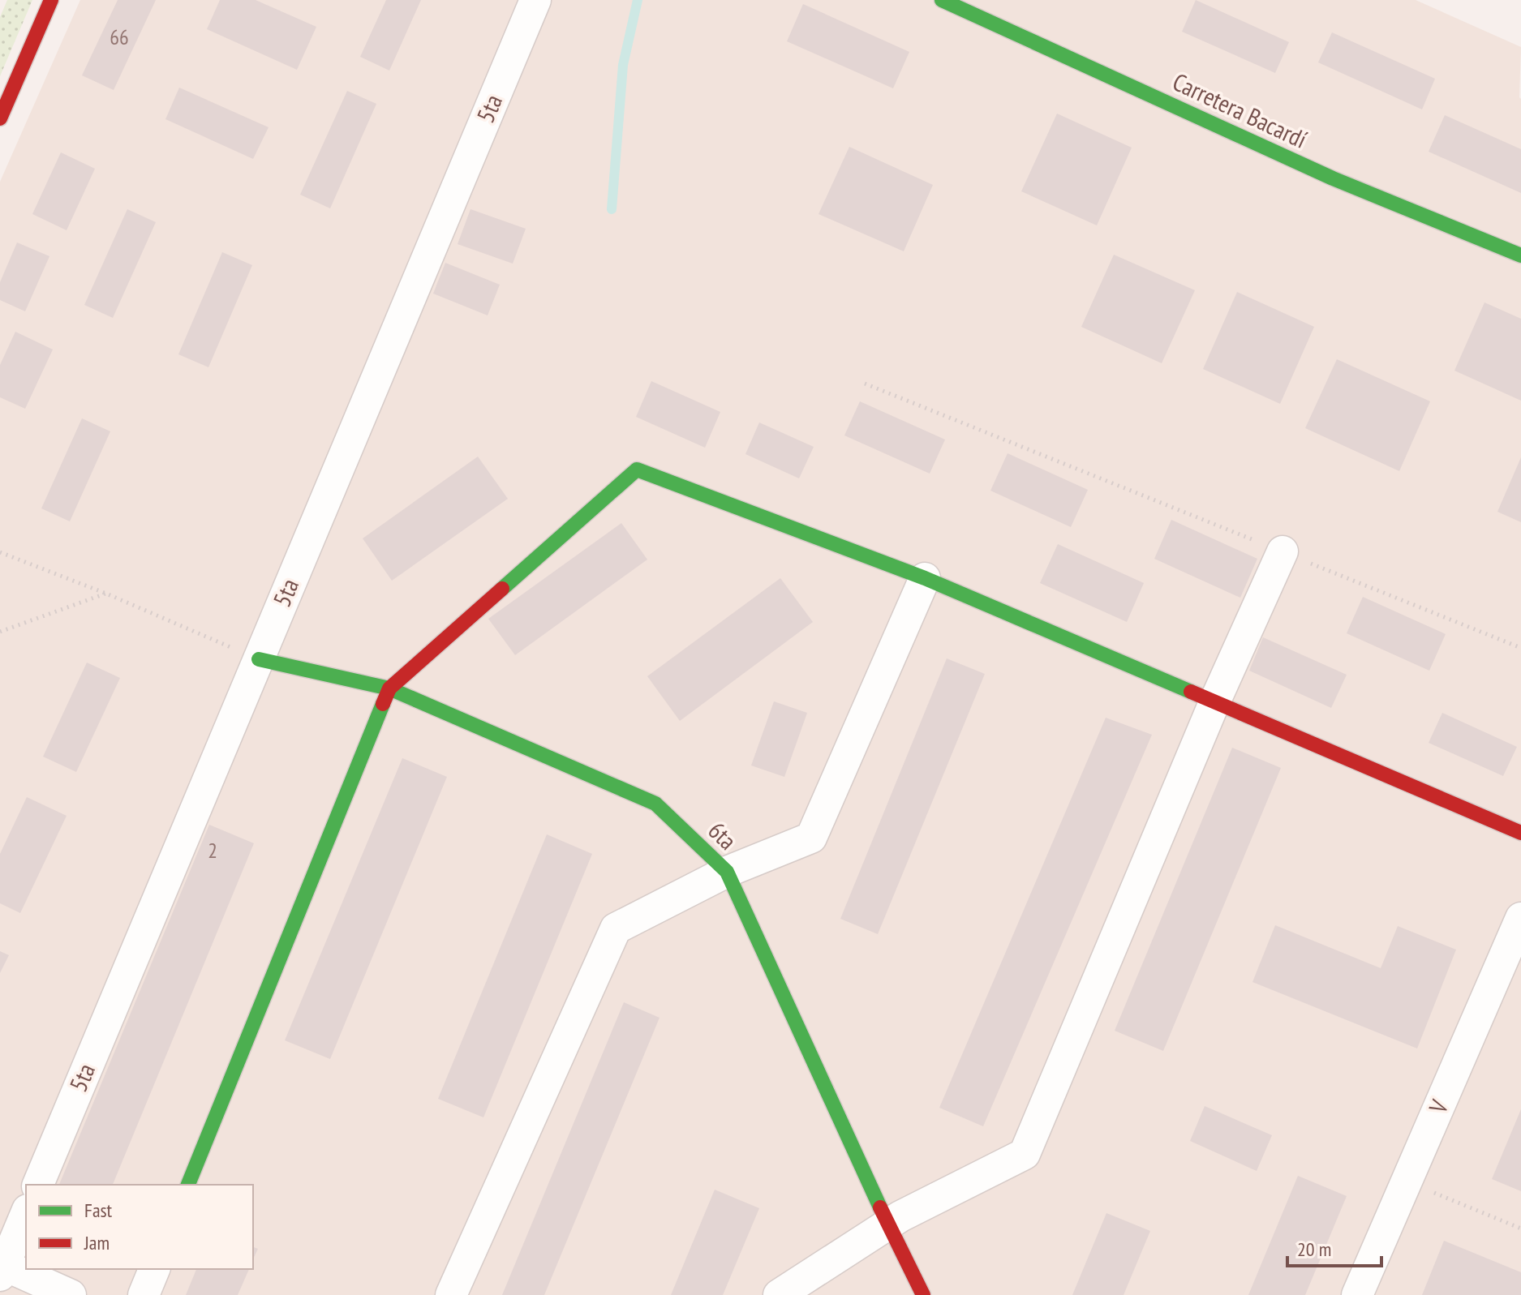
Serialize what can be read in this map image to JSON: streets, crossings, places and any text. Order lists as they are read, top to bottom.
{
  "streets": {
    "street": [
      "5ta",
      "Carretera Bacardí",
      "6ta",
      "V"
    ]
  },
  "crossings": [
    ["5ta", "6ta"]
  ],
  "house_numbers": ["66", "2"],
  "legend": ["Fast", "Jam"],
  "scale_bar": "20 m"
}
